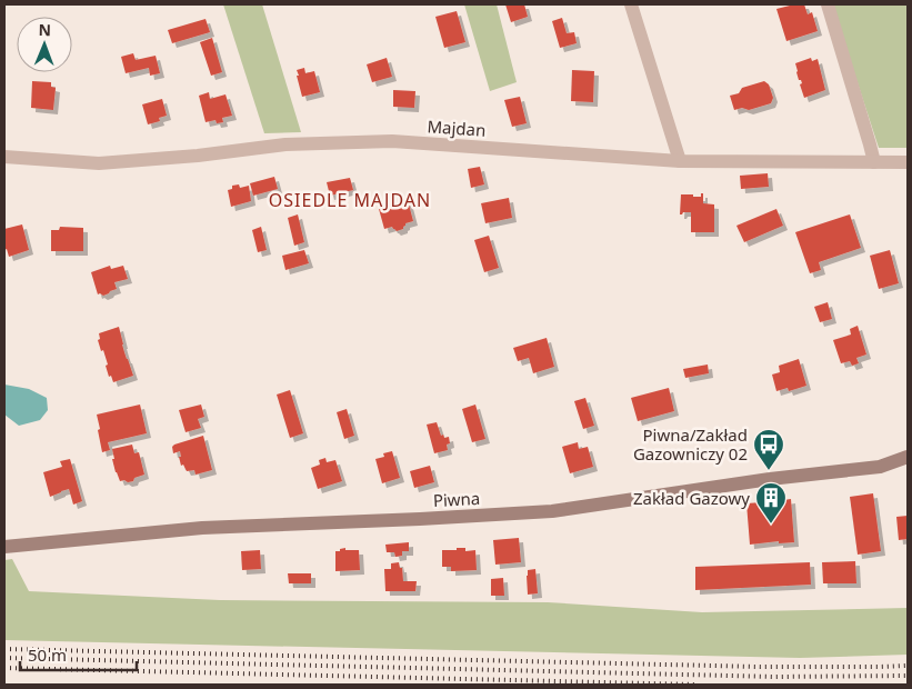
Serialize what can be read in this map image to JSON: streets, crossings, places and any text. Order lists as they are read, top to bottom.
{
  "streets": {
    "street": ["Majdan", "Piwna"]
  },
  "districts": ["OSIEDLE MAJDAN"],
  "places": {
    "bus stop": ["Piwna/Zakład Gazowniczy 02"],
    "building": ["Zakład Gazowy"]
  },
  "scale_bar": "50 m",
  "north": "top"
}
